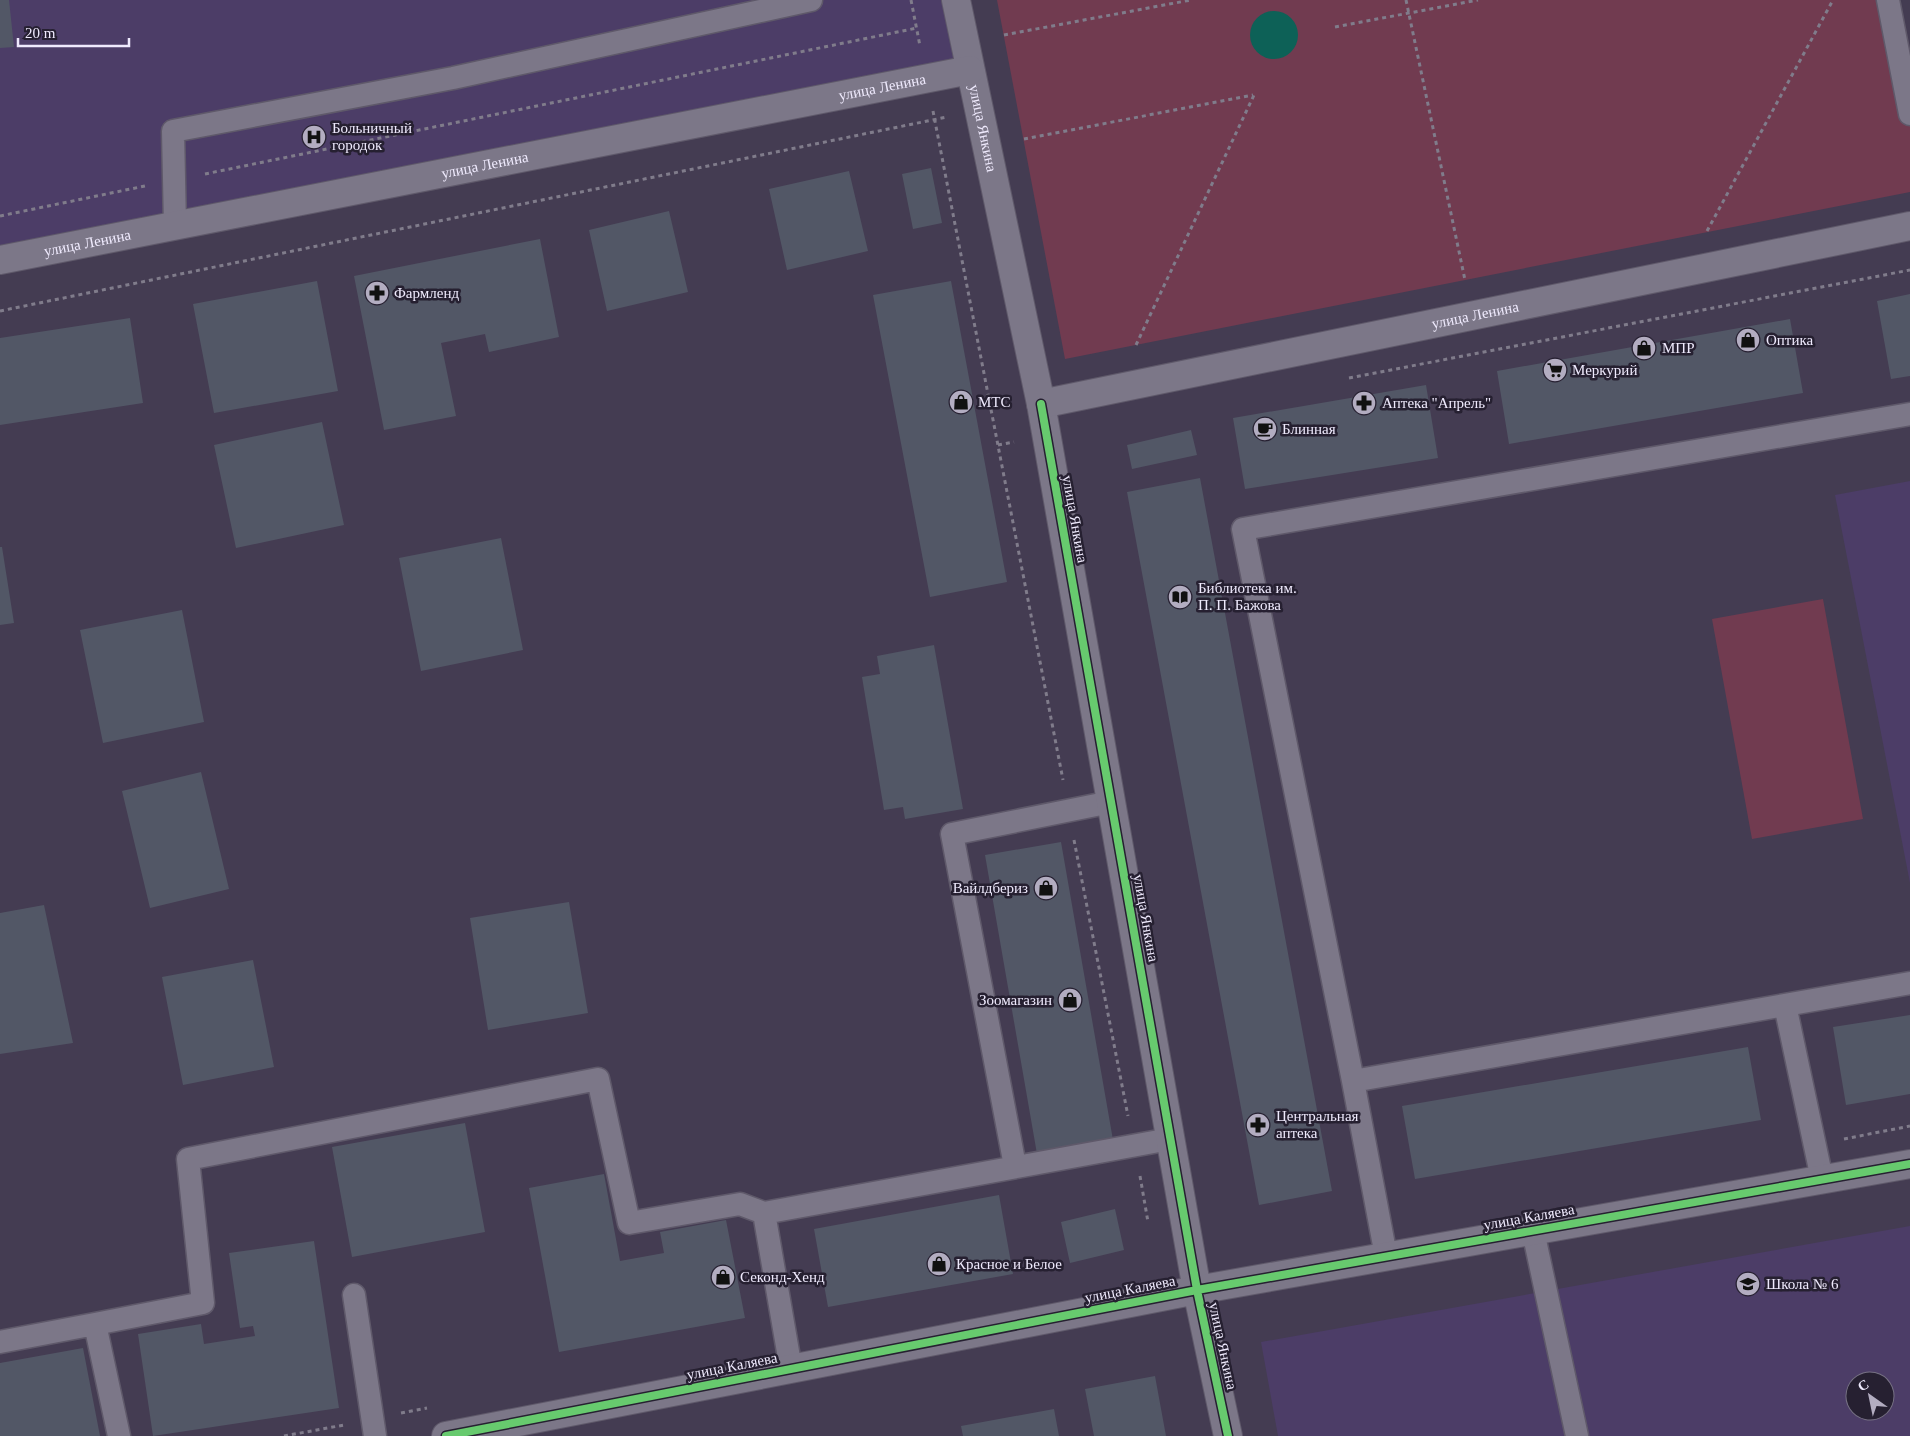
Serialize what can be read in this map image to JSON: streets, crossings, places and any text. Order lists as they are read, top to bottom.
{
  "streets": {
    "street": ["улица Ленина", "улица Янкина", "улица Каляева"]
  },
  "crossings": [
    ["улица Ленина", "улица Янкина"],
    ["улица Янкина", "улица Каляева"]
  ],
  "places": {
    "hospital": ["Больничный городок"],
    "pharmacy": ["Фармленд", "Аптека \"Апрель\"", "Центральная аптека"],
    "shop": [
      "Оптика",
      "МПР",
      "МТС",
      "Вайлдбериз",
      "Зоомагазин",
      "Красное и Белое",
      "Секонд-Хенд"
    ],
    "supermarket": ["Меркурий"],
    "cafe": ["Блинная"],
    "library": ["Библиотека им. П. П. Бажова"],
    "school or university": ["Школа № 6"]
  },
  "scale_bar": "20 m",
  "north": "top left"
}
